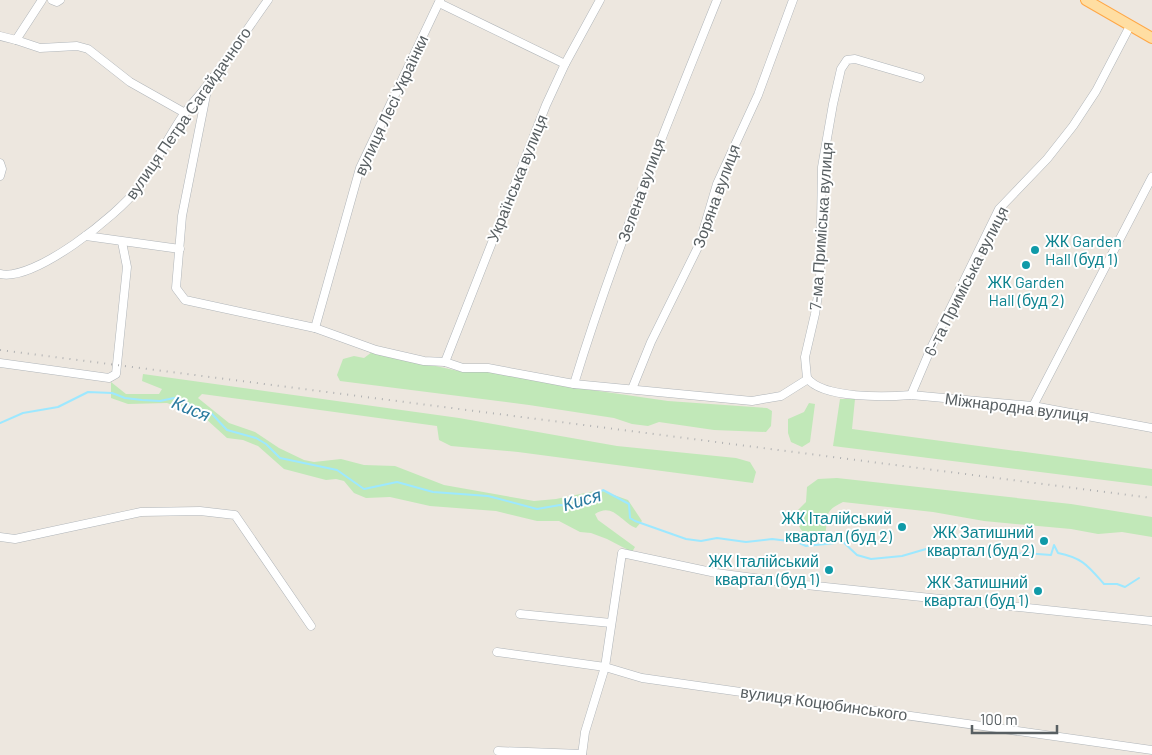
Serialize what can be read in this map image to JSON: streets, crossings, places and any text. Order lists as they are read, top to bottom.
{
  "streets": {
    "street": [
      "вулиця Лесі Українки",
      "вулиця Петра Сагайдачного",
      "Українська вулиця",
      "Зелена вулиця",
      "Зоряна вулиця",
      "7-ма Приміська вулиця",
      "6-та Приміська вулиця",
      "Міжнародна вулиця",
      "вулиця Коцюбинського"
    ]
  },
  "crossings": [
    ["7-ма Приміська вулиця", "Міжнародна вулиця"],
    ["6-та Приміська вулиця", "Міжнародна вулиця"]
  ],
  "water": ["Кися"],
  "places": [
    "ЖК Garden Hall (буд 1)",
    "ЖК Garden Hall (буд 2)",
    "ЖК Італійський квартал (буд 2)",
    "ЖК Затишний квартал (буд 2)",
    "ЖК Італійський квартал (буд 1)",
    "ЖК Затишний квартал (буд 1)"
  ],
  "scale_bar": "100 m"
}
